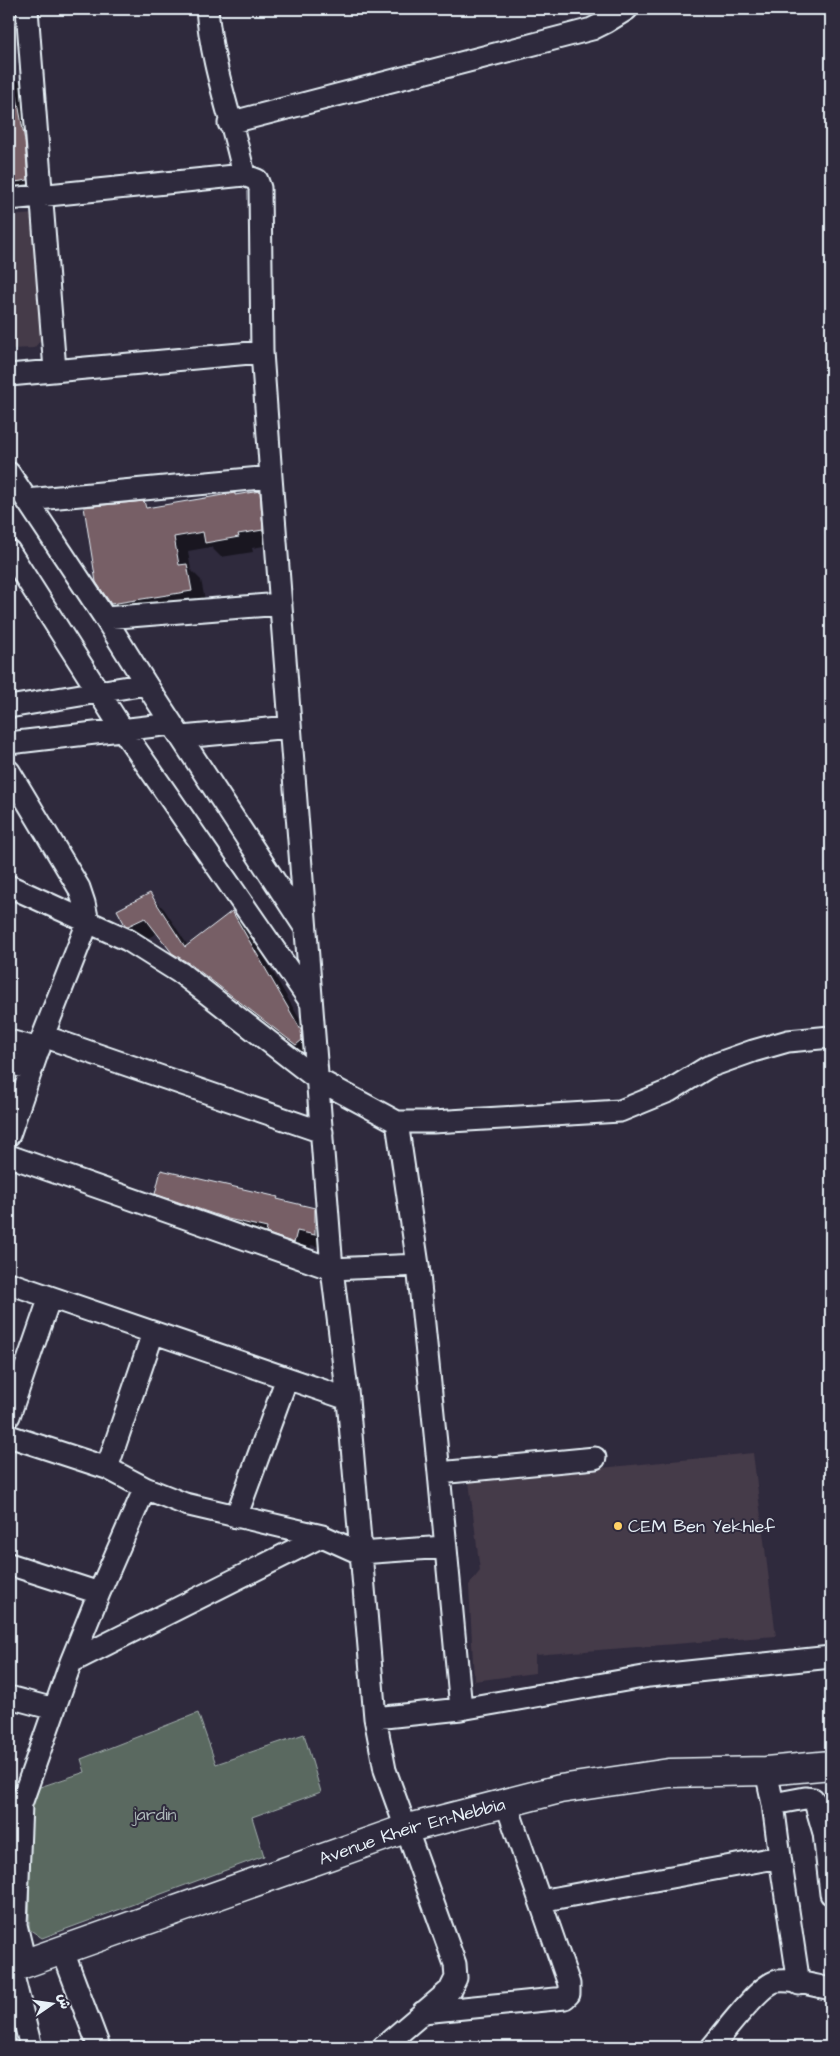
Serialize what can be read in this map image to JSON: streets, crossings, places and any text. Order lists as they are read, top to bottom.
{
  "streets": {
    "main road": ["Avenue Kheir En-Nebbia"]
  },
  "parks": ["jardin"],
  "places": ["CEM Ben Yekhlef"],
  "north": "right"
}
